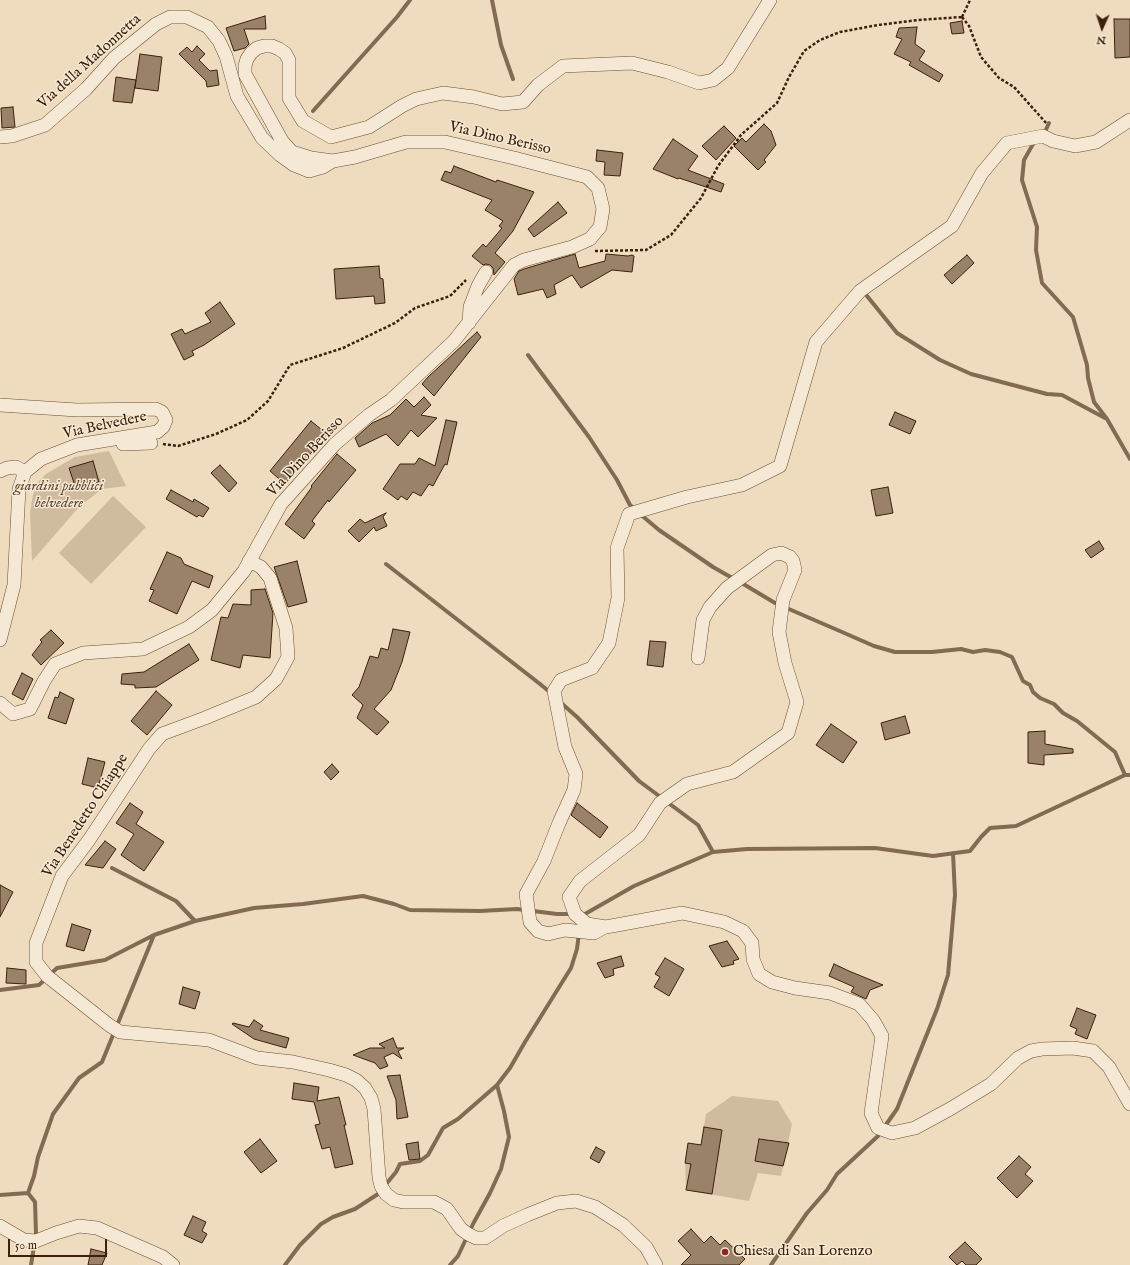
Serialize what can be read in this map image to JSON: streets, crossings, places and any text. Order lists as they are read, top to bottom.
{
  "streets": {
    "street": [
      "Via della Madonnetta",
      "Via Dino Berisso",
      "Via Belvedere",
      "Via Benedetto Chiappe"
    ]
  },
  "crossings": [
    ["Via della Madonnetta", "Via Dino Berisso"],
    ["Via Dino Berisso", "Via Benedetto Chiappe"]
  ],
  "parks": ["giardini pubblici belvedere"],
  "places": ["Chiesa di San Lorenzo"],
  "scale_bar": "50 m",
  "north": "bottom"
}
